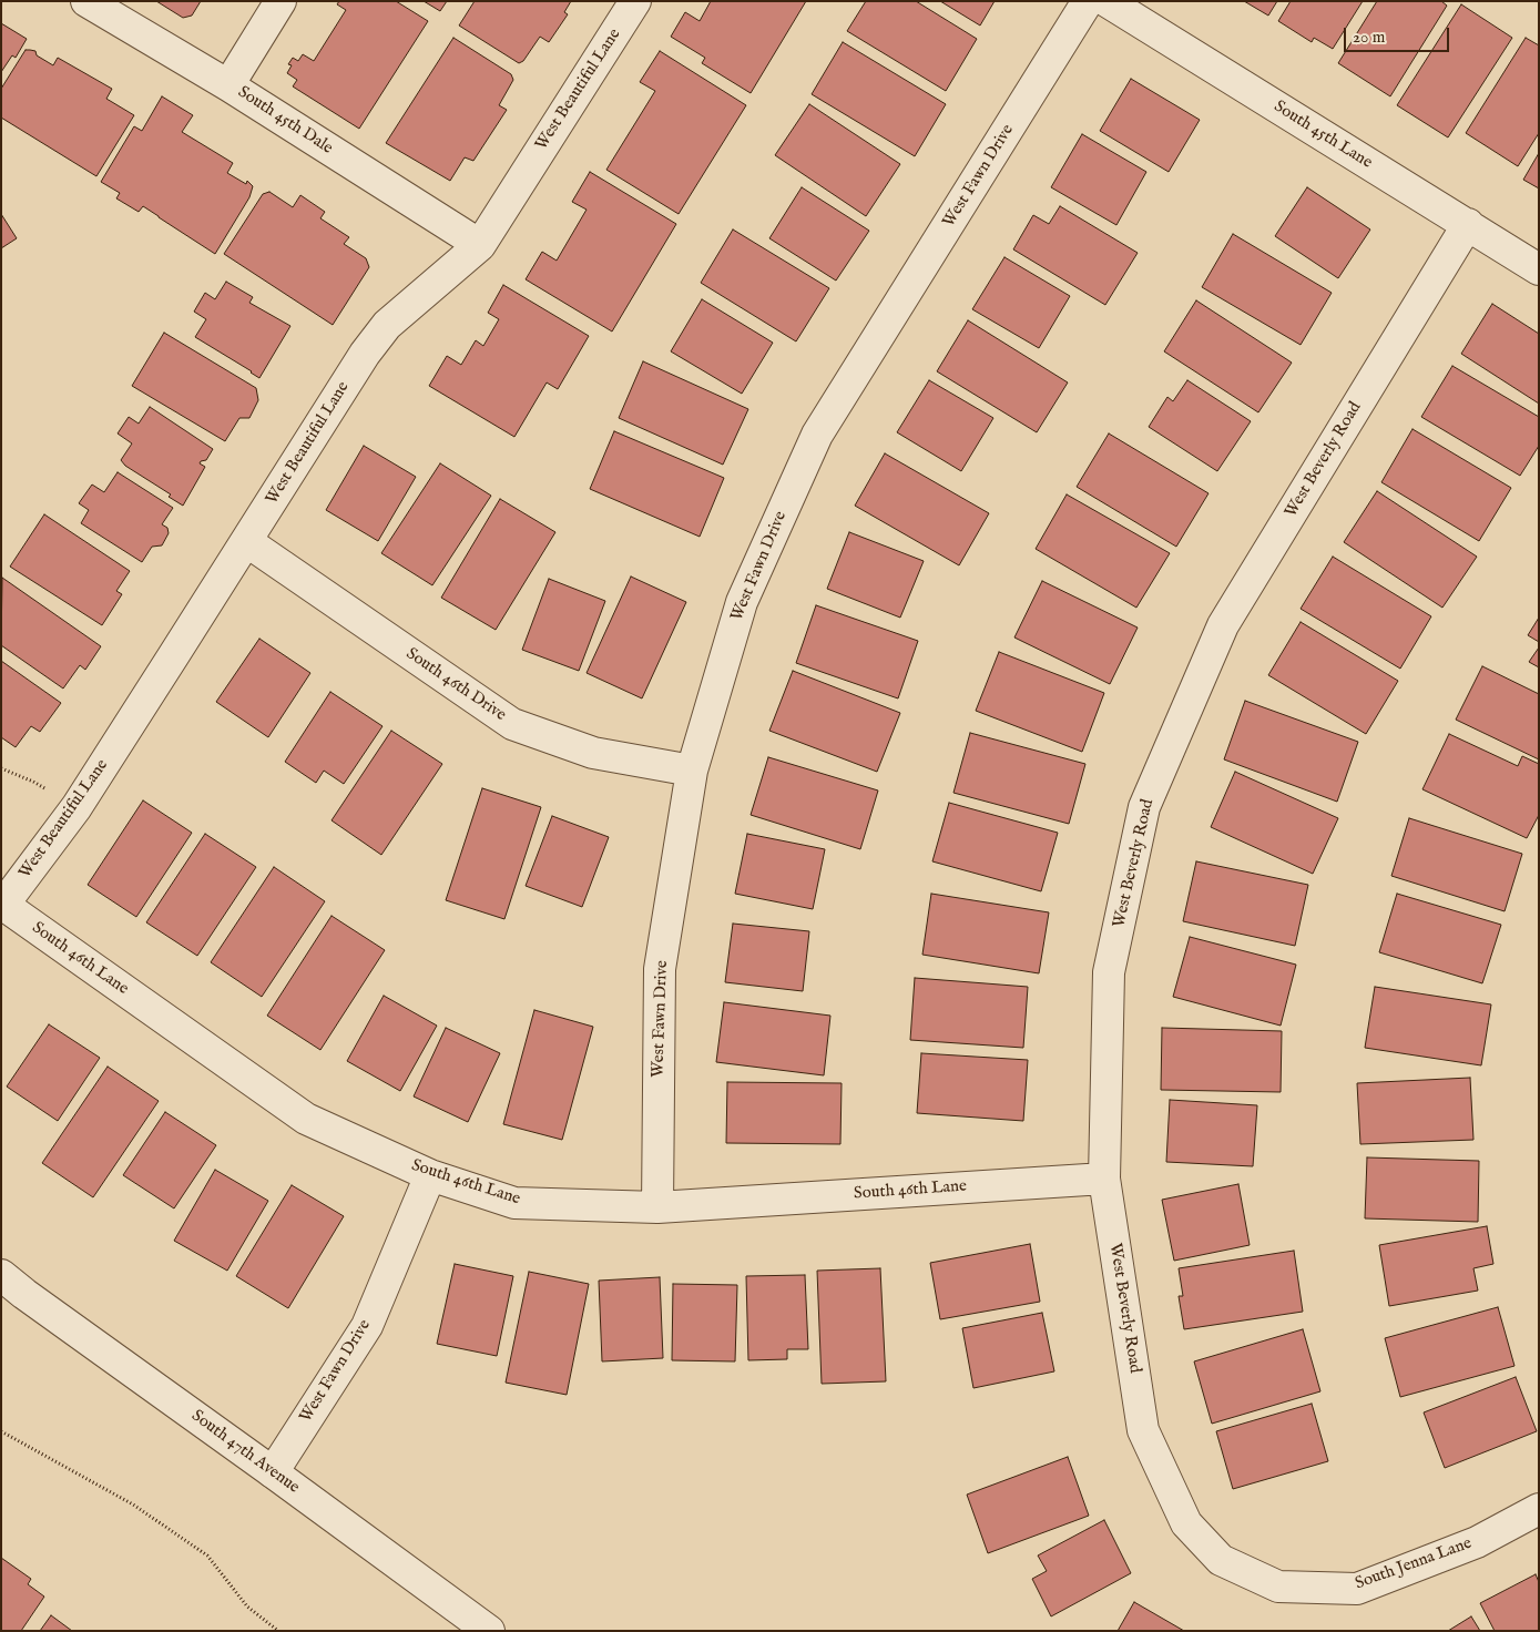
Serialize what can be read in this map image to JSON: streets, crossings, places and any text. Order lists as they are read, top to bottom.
{
  "streets": {
    "street": [
      "West Beautiful Lane",
      "South 45th Dale",
      "South 45th Lane",
      "West Fawn Drive",
      "West Beverly Road",
      "South 46th Drive",
      "South 46th Lane",
      "South 47th Avenue",
      "South Jenna Lane"
    ]
  },
  "crossings": [
    ["West Beautiful Lane", "South 45th Dale"],
    ["West Beautiful Lane", "South 46th Drive"],
    ["West Beautiful Lane", "South 46th Lane"],
    ["South 45th Lane", "West Beverly Road"],
    ["West Fawn Drive", "South 46th Drive"],
    ["West Fawn Drive", "South 46th Lane"],
    ["West Fawn Drive", "South 47th Avenue"],
    ["West Beverly Road", "South 46th Lane"],
    ["West Beverly Road", "South Jenna Lane"]
  ],
  "scale_bar": "20 m"
}
